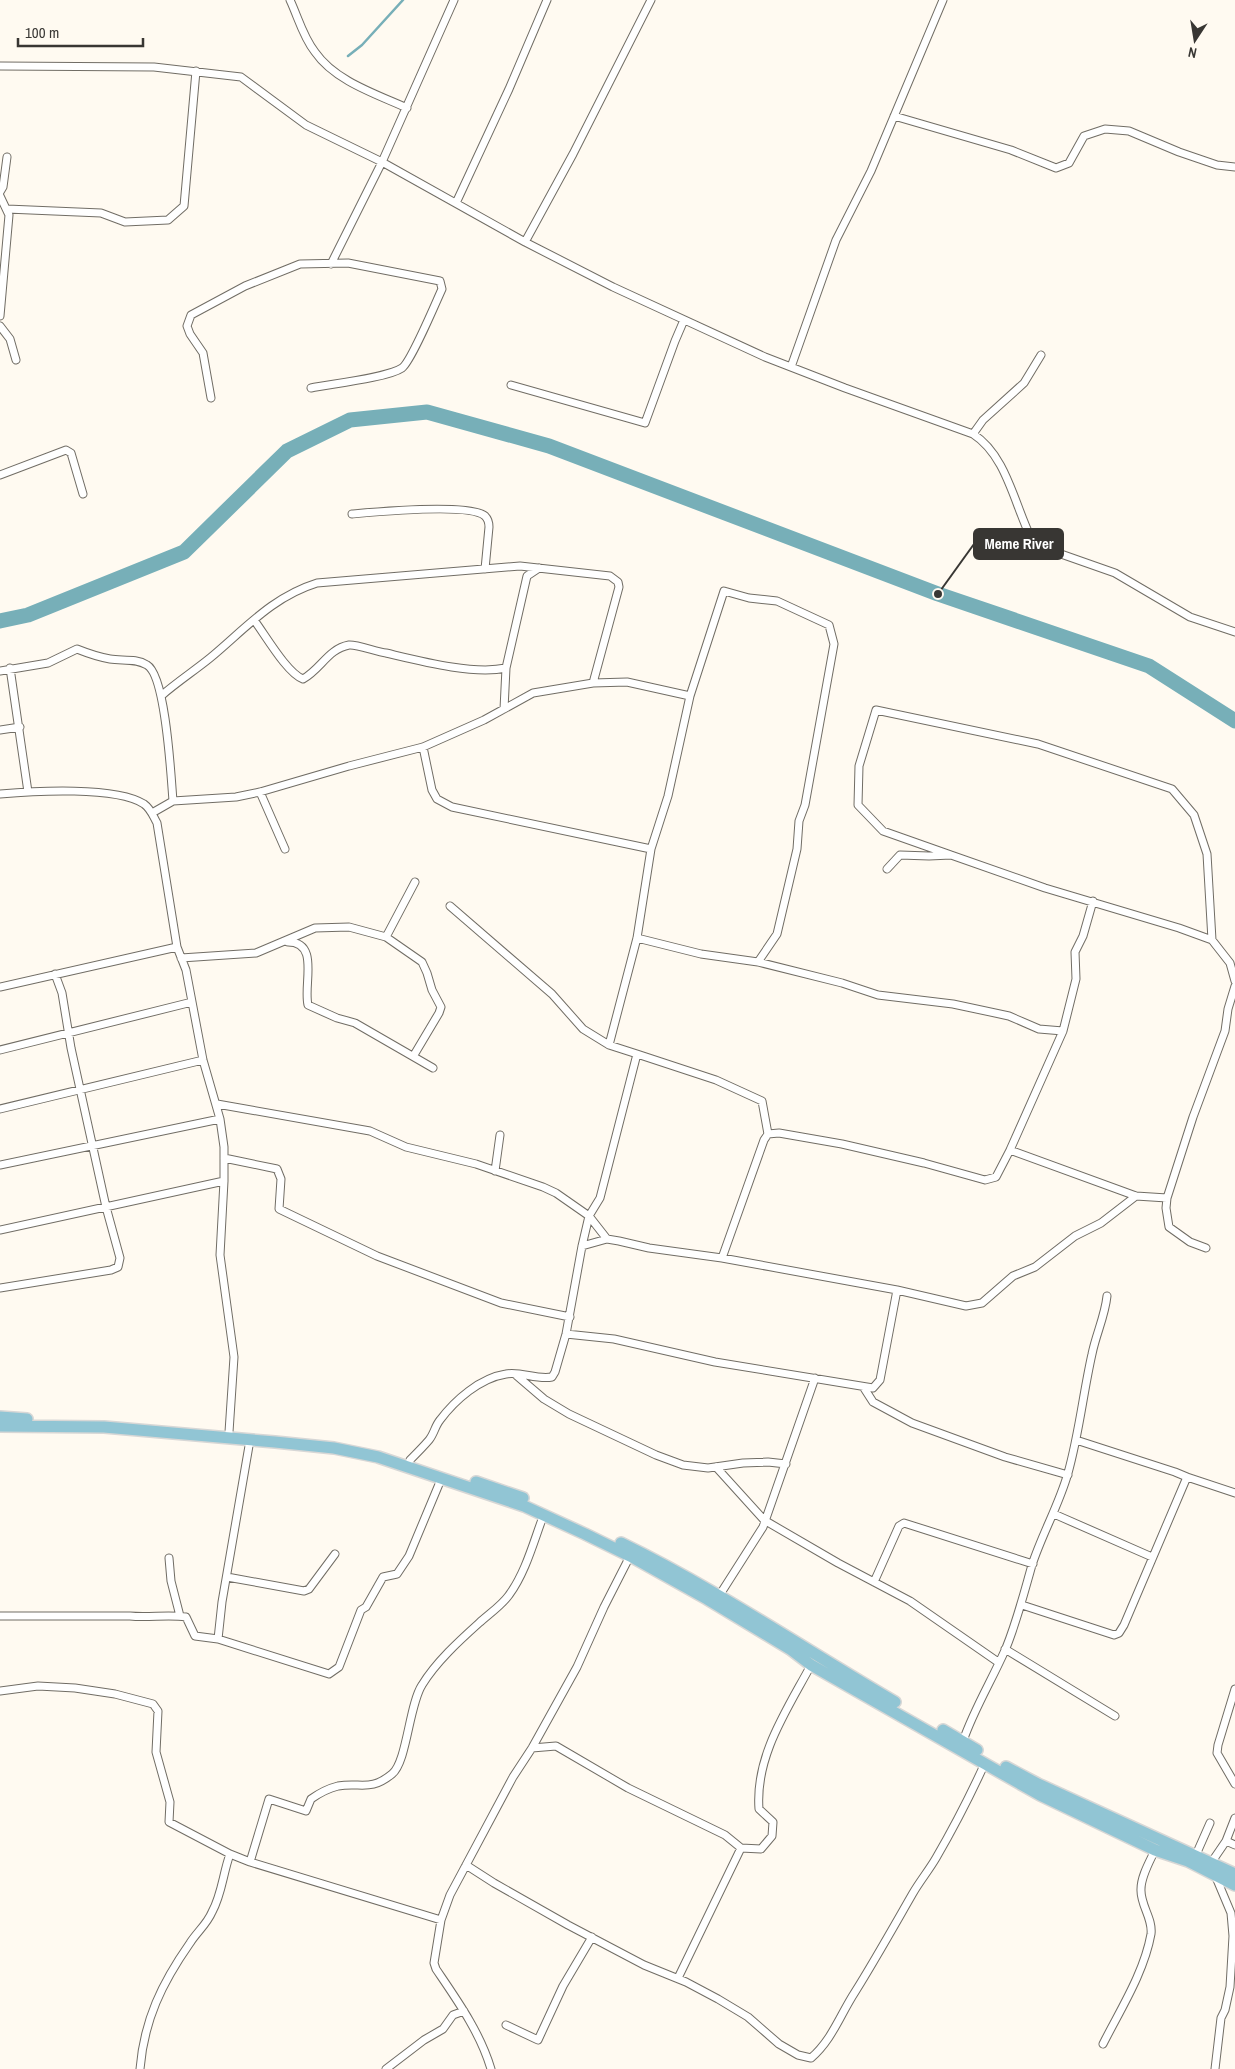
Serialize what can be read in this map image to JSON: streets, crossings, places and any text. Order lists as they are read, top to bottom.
{
  "places": ["Meme River"],
  "scale_bar": "100 m",
  "north": "bottom"
}
